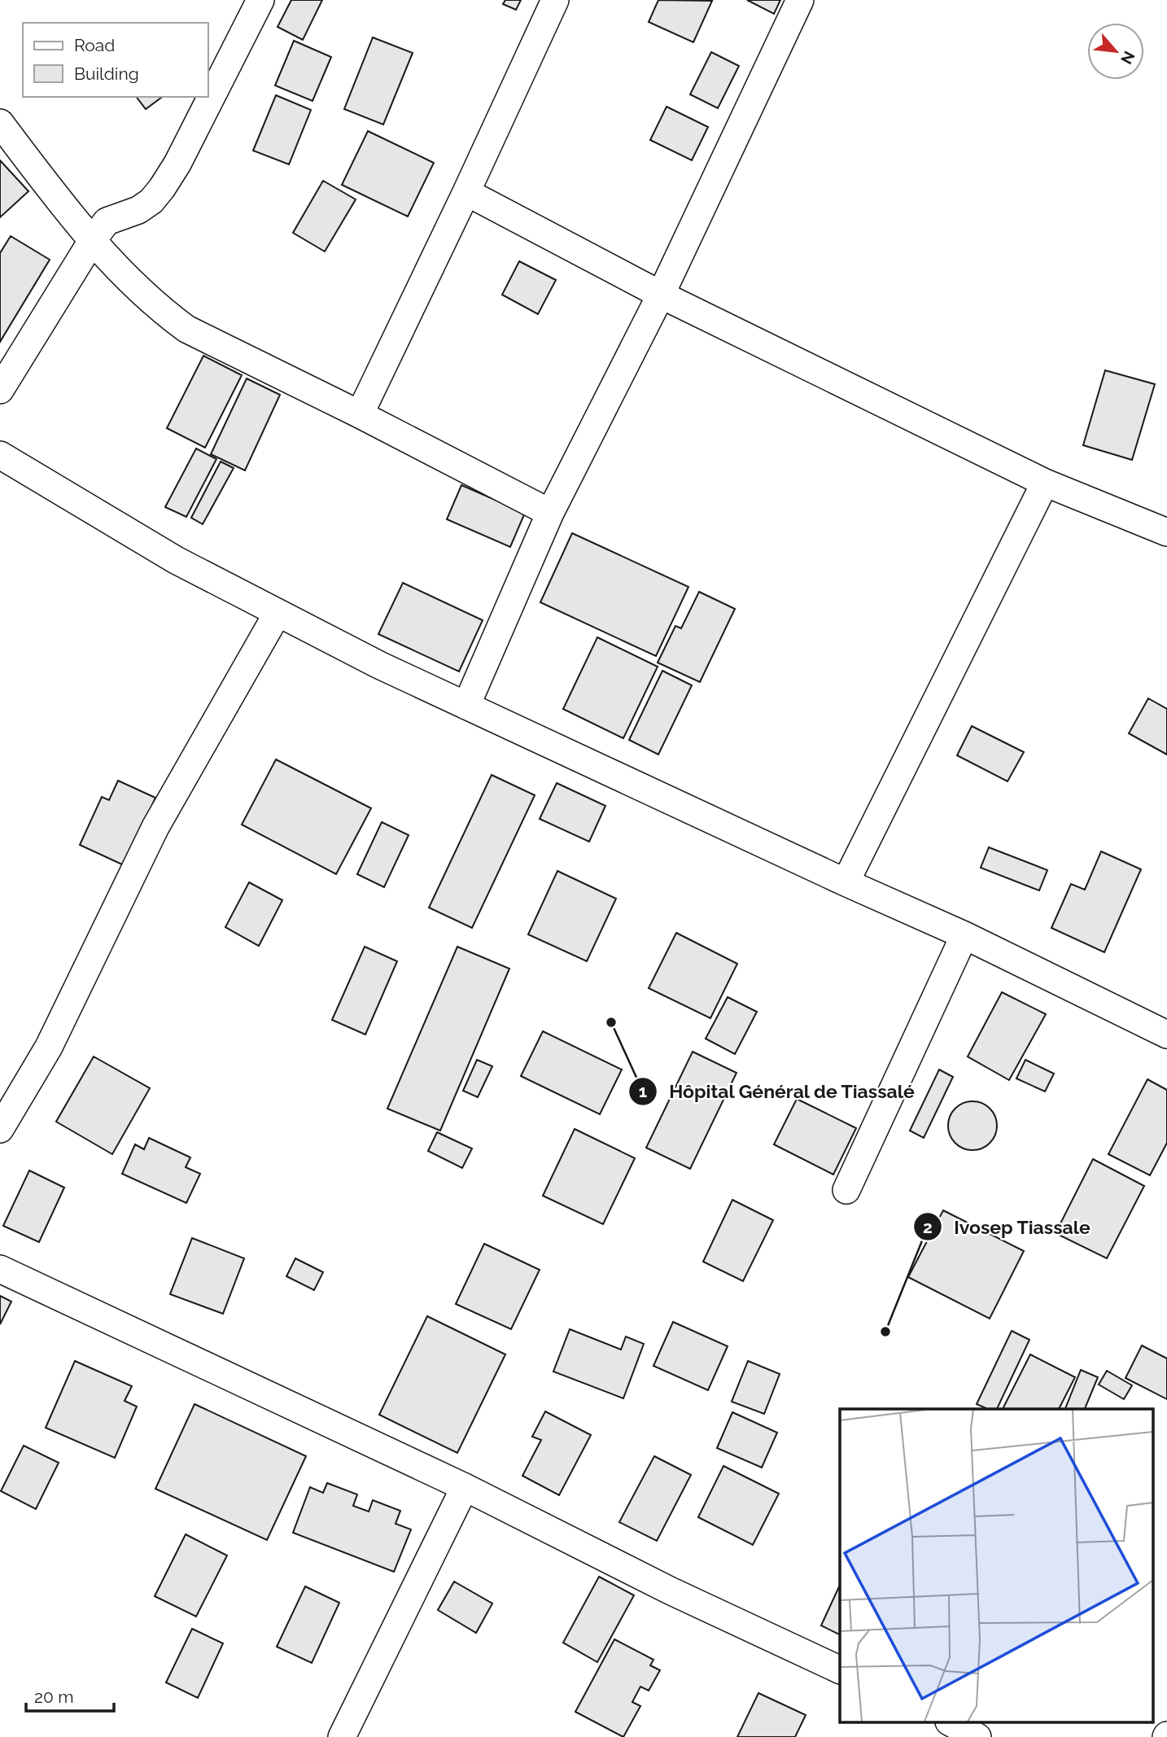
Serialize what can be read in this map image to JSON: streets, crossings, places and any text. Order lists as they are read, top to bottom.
{
  "places": ["Hôpital Général de Tiassalé", "Ivosep Tiassale"],
  "legend": ["Road", "Building"],
  "scale_bar": "20 m",
  "north": "bottom right"
}
